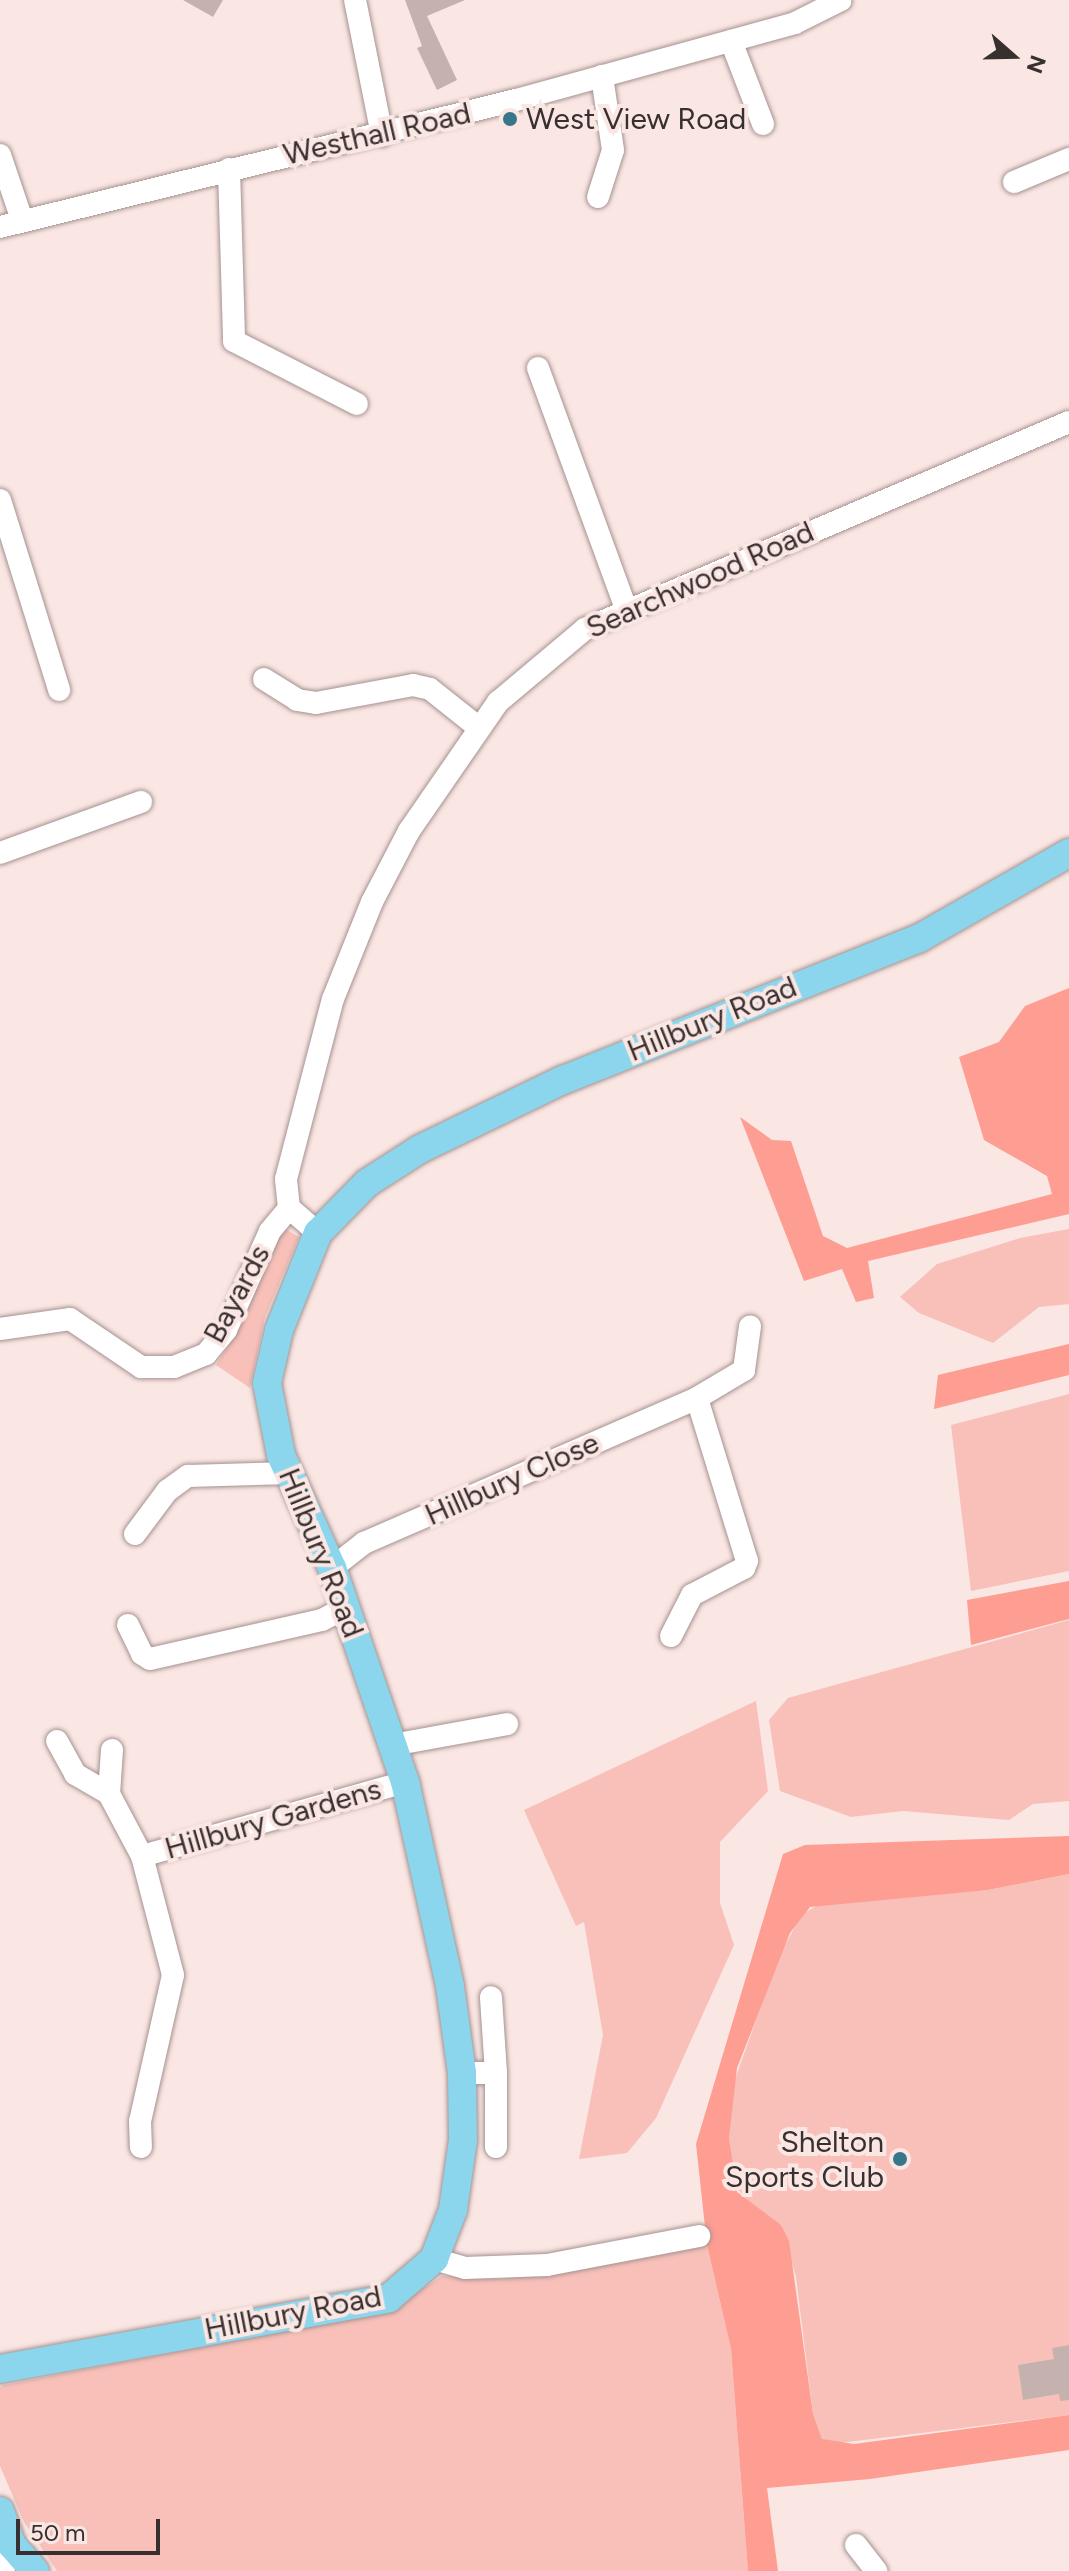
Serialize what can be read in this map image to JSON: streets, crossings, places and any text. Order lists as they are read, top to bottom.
{
  "streets": {
    "main road": ["Hillbury Road"],
    "street": [
      "Westhall Road",
      "Searchwood Road",
      "Bayards",
      "Hillbury Close",
      "Hillbury Gardens"
    ]
  },
  "crossings": [
    ["Searchwood Road", "Bayards"],
    ["Hillbury Road", "Hillbury Close"],
    ["Hillbury Road", "Hillbury Gardens"]
  ],
  "places": ["West View Road", "Shelton Sports Club"],
  "scale_bar": "50 m",
  "north": "right"
}
